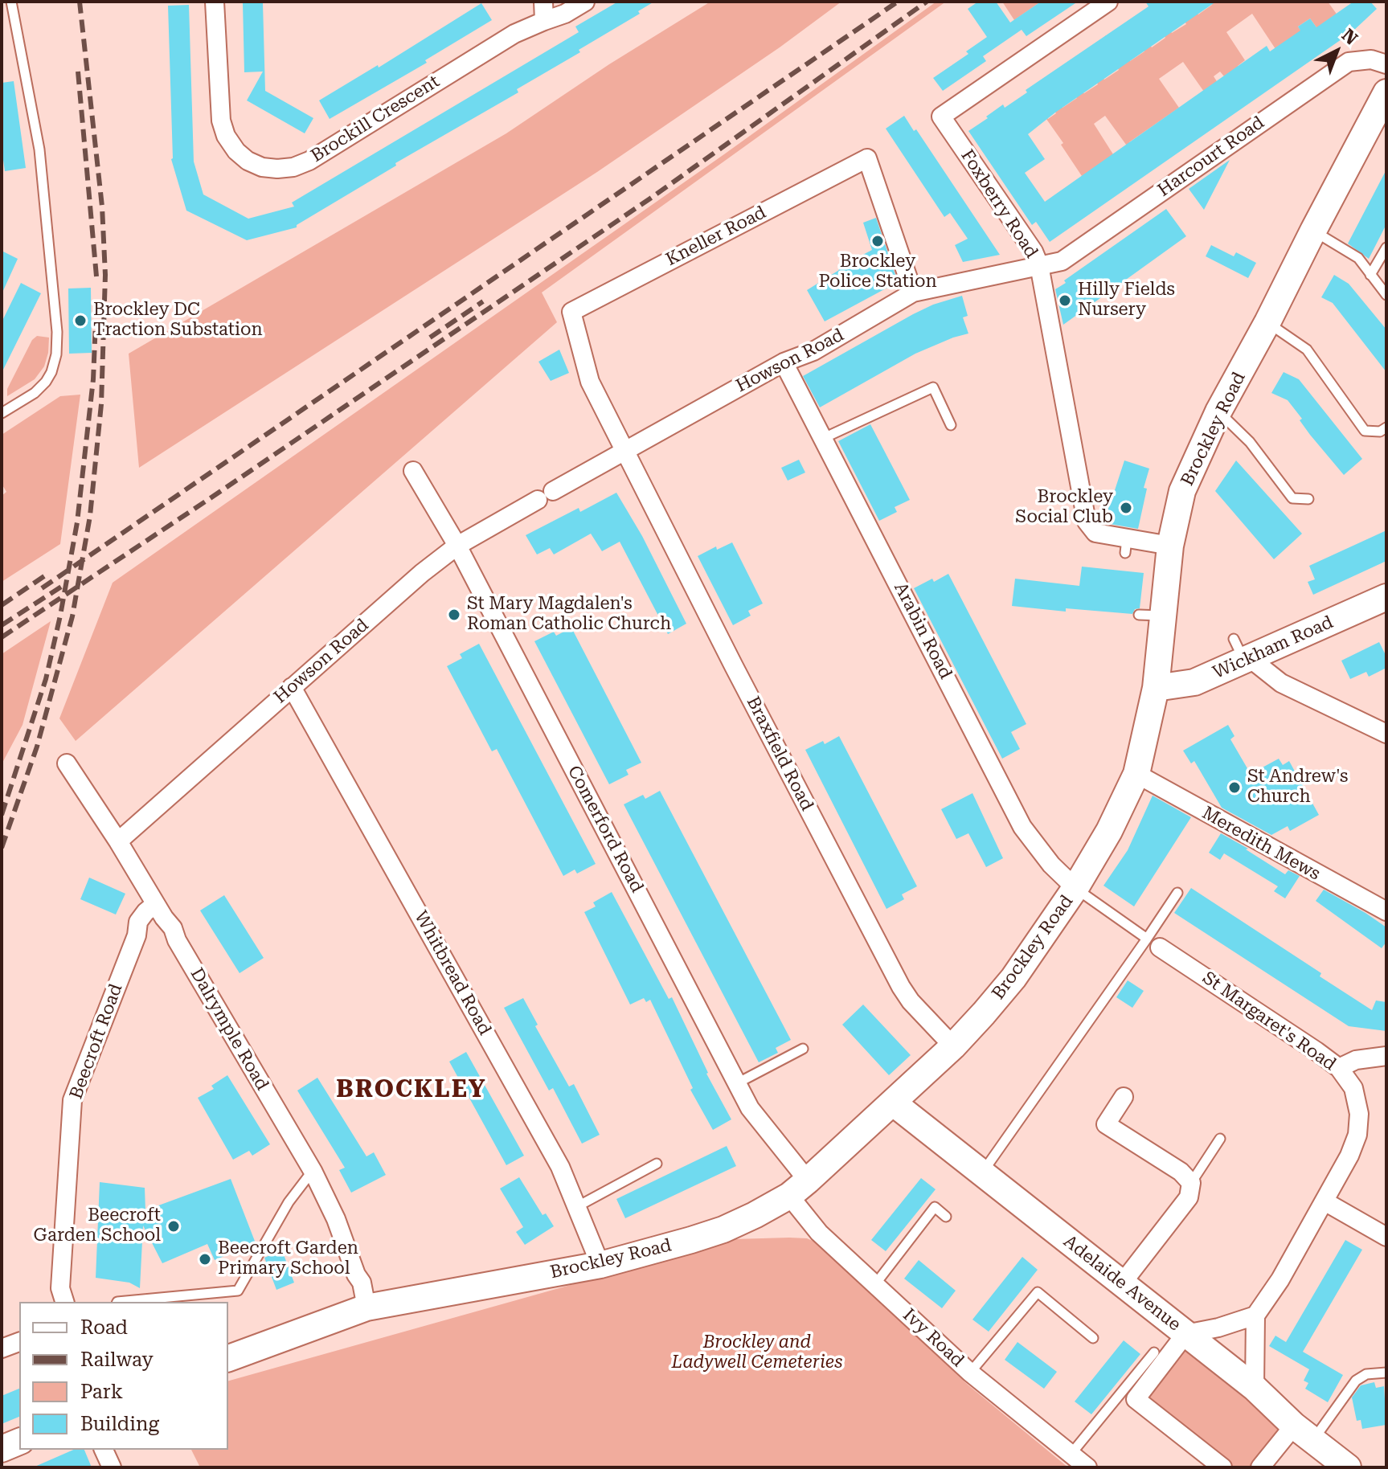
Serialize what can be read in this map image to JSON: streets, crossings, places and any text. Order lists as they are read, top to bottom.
{
  "streets": {
    "main road": ["Brockley Road", "Wickham Road", "Adelaide Avenue"],
    "street": [
      "Brockill Crescent",
      "Harcourt Road",
      "Foxberry Road",
      "Kneller Road",
      "Howson Road",
      "Arabin Road",
      "Braxfield Road",
      "Comerford Road",
      "Meredith Mews",
      "Whitbread Road",
      "St Margaret's Road",
      "Dalrymple Road",
      "Beecroft Road",
      "Ivy Road"
    ]
  },
  "crossings": [
    ["Harcourt Road", "Foxberry Road"],
    ["Harcourt Road", "Howson Road"],
    ["Foxberry Road", "Howson Road"],
    ["Foxberry Road", "Brockley Road"],
    ["Kneller Road", "Howson Road"],
    ["Kneller Road", "Braxfield Road"],
    ["Howson Road", "Arabin Road"],
    ["Howson Road", "Braxfield Road"],
    ["Howson Road", "Comerford Road"],
    ["Howson Road", "Whitbread Road"],
    ["Howson Road", "Dalrymple Road"],
    ["Brockley Road", "Arabin Road"],
    ["Brockley Road", "Wickham Road"],
    ["Brockley Road", "Braxfield Road"],
    ["Brockley Road", "Comerford Road"],
    ["Brockley Road", "Meredith Mews"],
    ["Brockley Road", "Whitbread Road"],
    ["Brockley Road", "Dalrymple Road"],
    ["Brockley Road", "Adelaide Avenue"],
    ["Brockley Road", "Ivy Road"],
    ["Comerford Road", "Ivy Road"],
    ["Dalrymple Road", "Beecroft Road"]
  ],
  "districts": ["BROCKLEY"],
  "parks": ["Brockley and Ladywell Cemeteries"],
  "places": [
    "Brockley Police Station",
    "Hilly Fields Nursery",
    "Brockley DC Traction Substation",
    "Brockley Social Club",
    "St Mary Magdalen's Roman Catholic Church",
    "St Andrew's Church",
    "Beecroft Garden School",
    "Beecroft Garden Primary School"
  ],
  "legend": [
    "Road",
    "Railway",
    "Park",
    "Building"
  ],
  "north": "top right"
}
